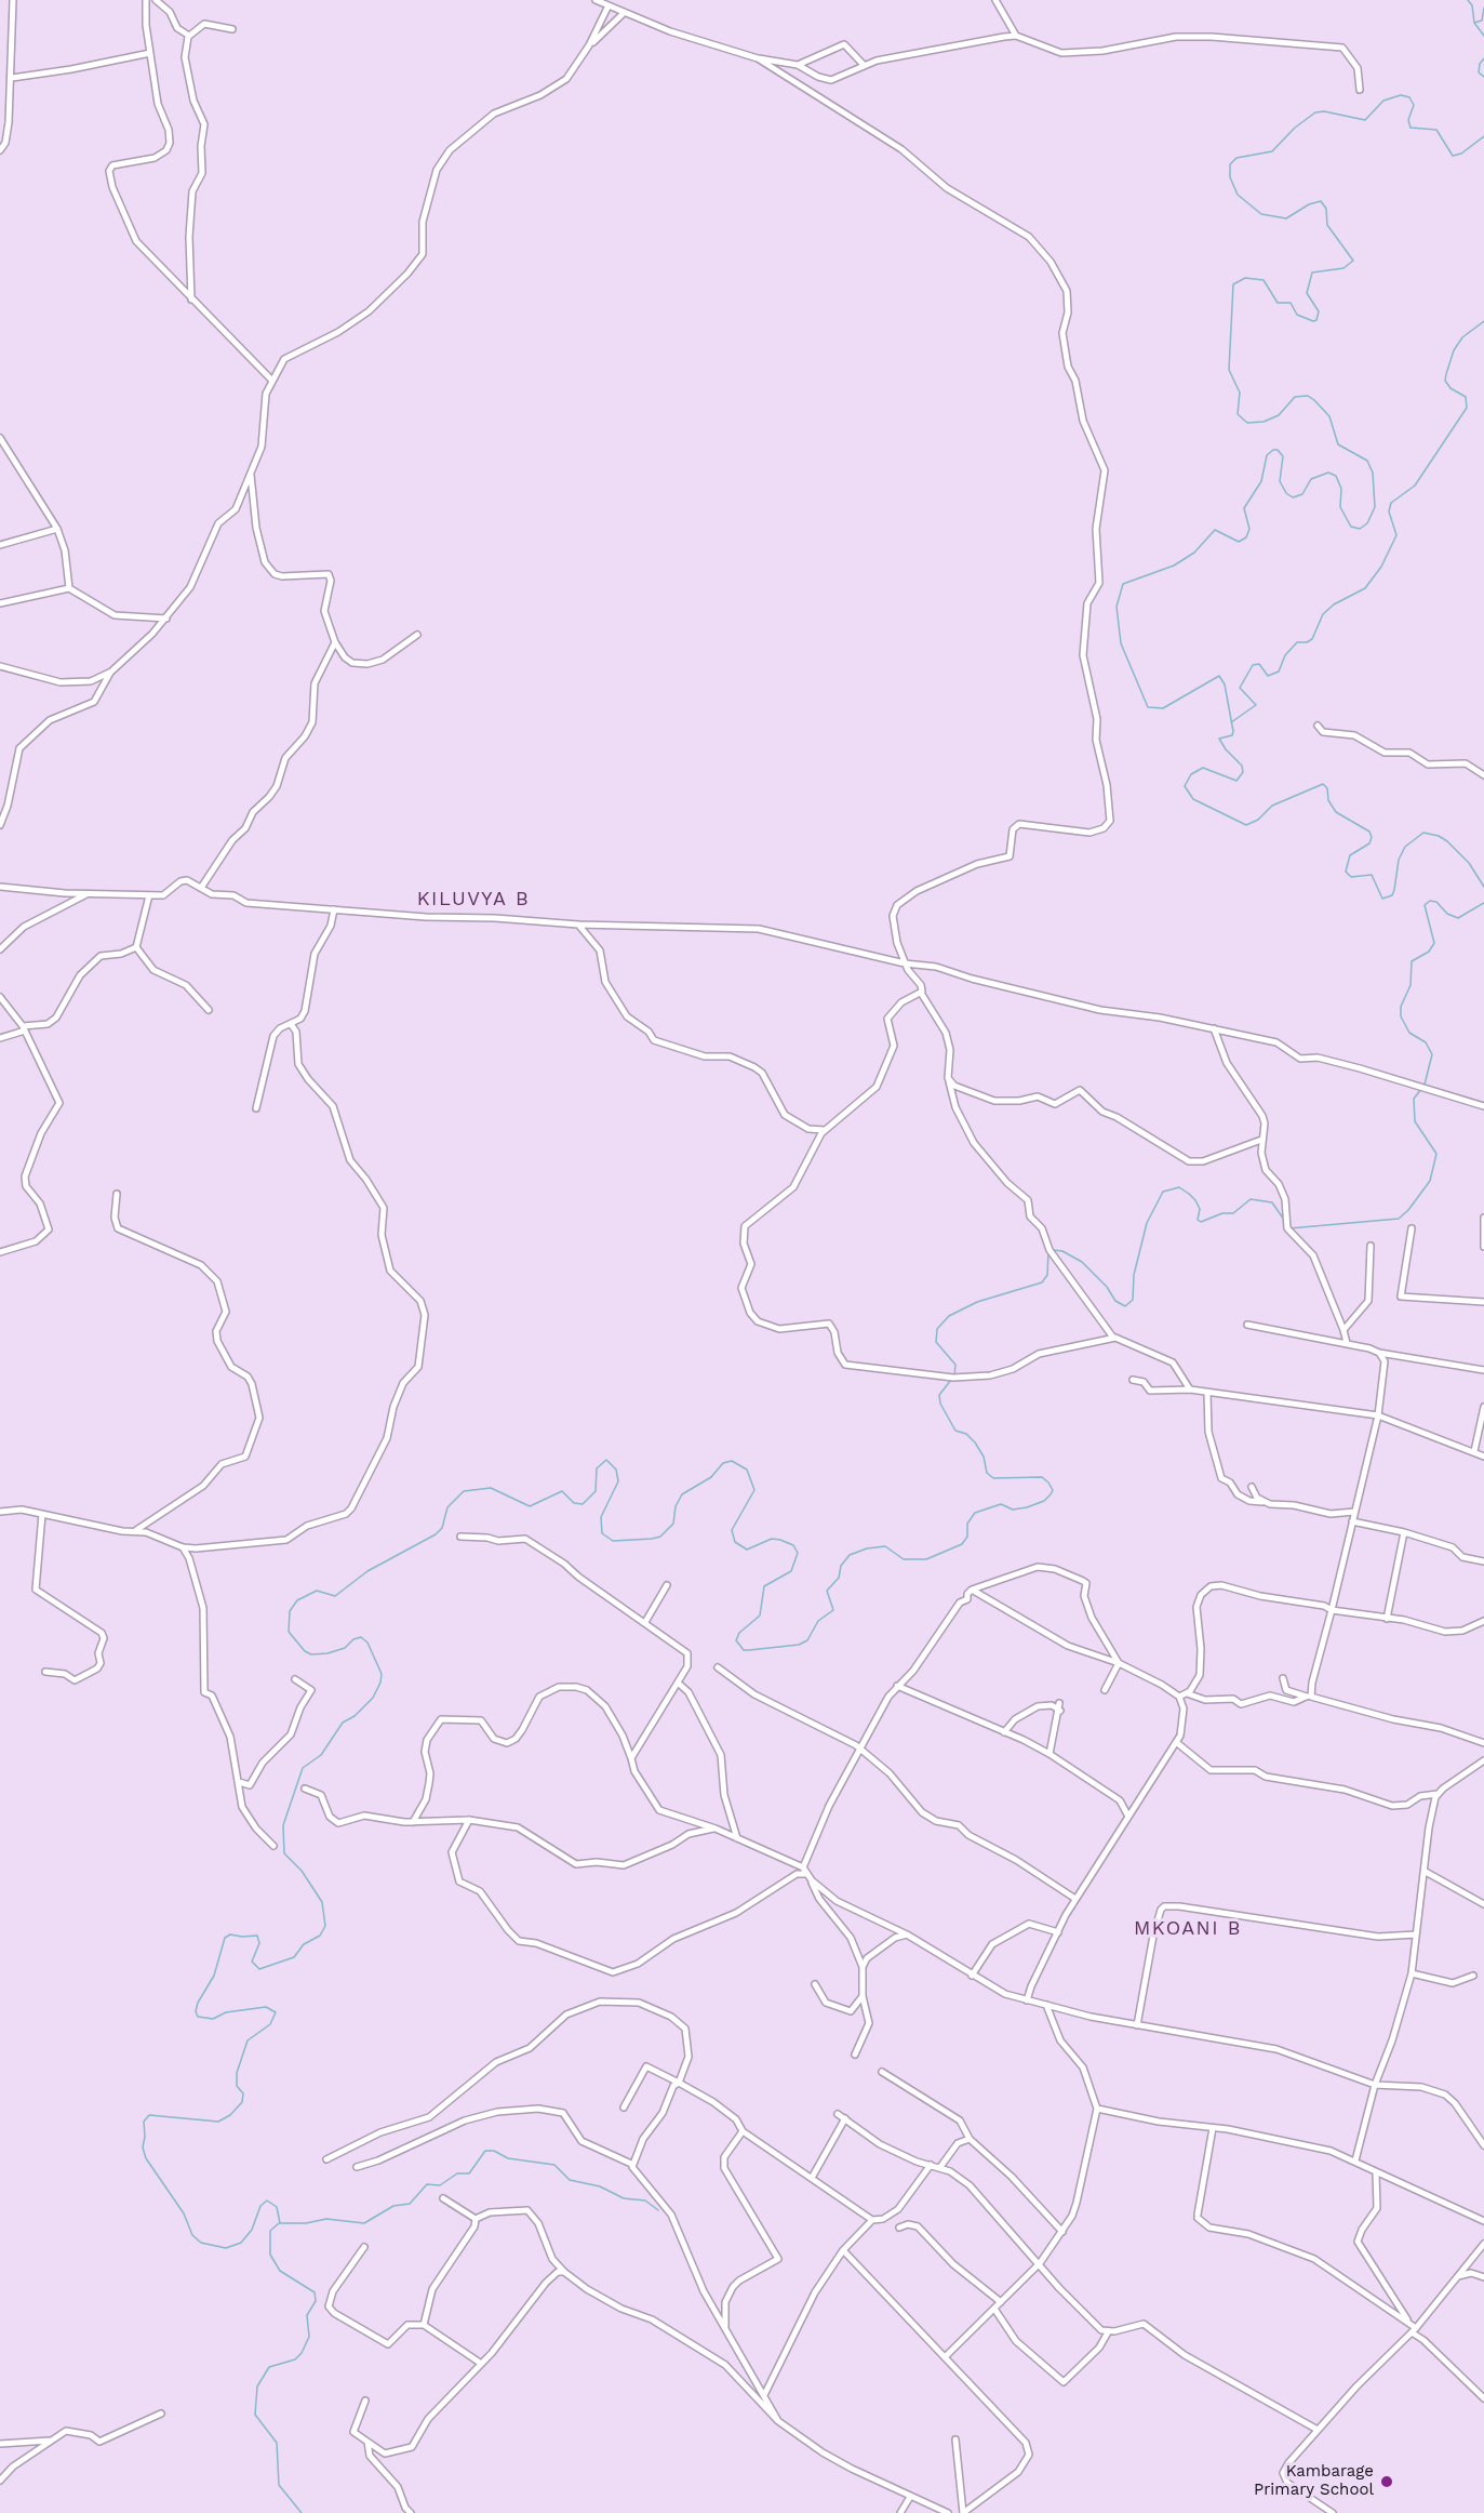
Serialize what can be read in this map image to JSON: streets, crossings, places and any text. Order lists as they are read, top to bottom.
{
  "districts": ["KILUVYA B", "MKOANI B"],
  "places": ["Kambarage Primary School"]
}
